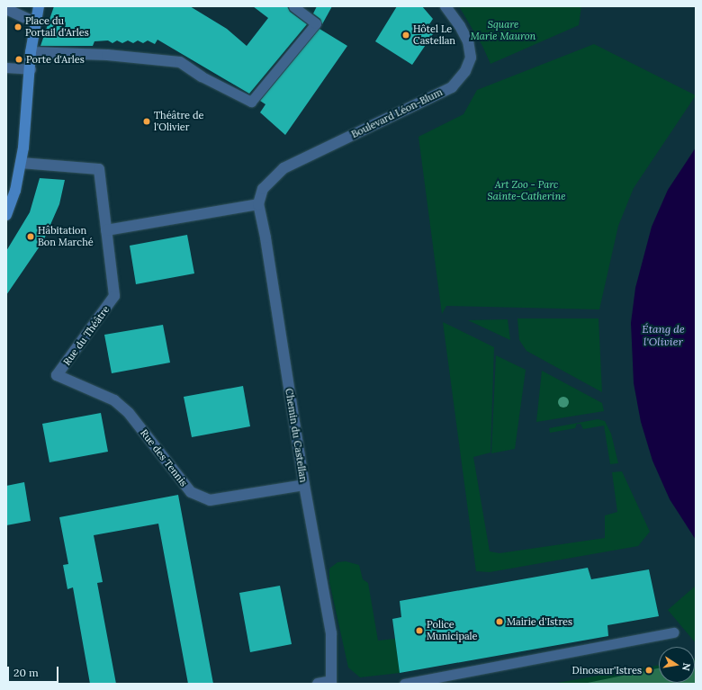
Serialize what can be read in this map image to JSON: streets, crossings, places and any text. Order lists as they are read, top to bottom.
{
  "streets": {
    "street": [
      "Boulevard Léon-Blum",
      "Rue du Théâtre",
      "Chemin du Castellan",
      "Rue des Tennis"
    ]
  },
  "crossings": [
    ["Boulevard Léon-Blum", "Chemin du Castellan"],
    ["Rue du Théâtre", "Rue des Tennis"],
    ["Chemin du Castellan", "Rue des Tennis"]
  ],
  "water": ["Étang de l'Olivier"],
  "parks": ["Square Marie Mauron", "Art Zoo - Parc Sainte-Catherine"],
  "places": [
    "Place du Portail d'Arles",
    "Hôtel Le Castellan",
    "Porte d'Arles",
    "Théâtre de l'Olivier",
    "Hâbitation Bon Marché",
    "Mairie d'Istres",
    "Police Municipale",
    "Dinosaur'Istres"
  ],
  "scale_bar": "20 m",
  "north": "right"
}
